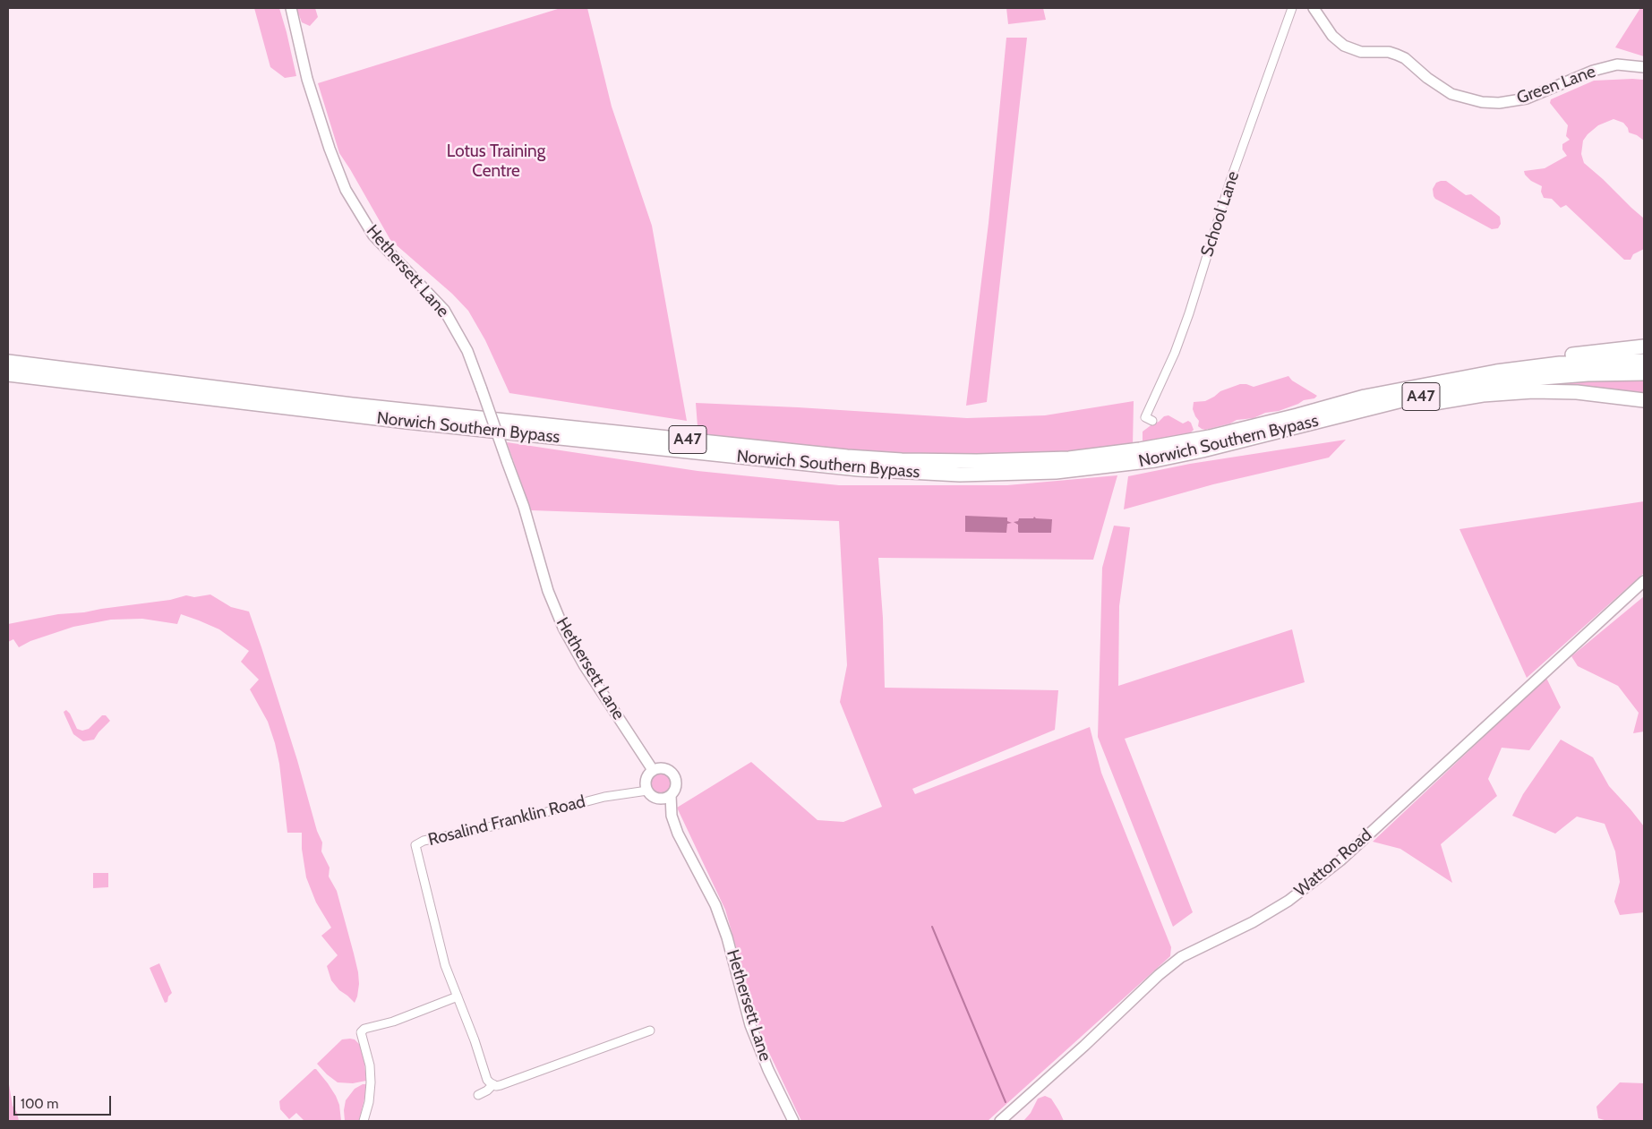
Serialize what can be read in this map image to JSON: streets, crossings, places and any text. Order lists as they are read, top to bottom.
{
  "streets": {
    "highway": ["A47", "Norwich Southern Bypass"],
    "street": [
      "Green Lane",
      "School Lane",
      "Hethersett Lane",
      "Rosalind Franklin Road",
      "Watton Road"
    ]
  },
  "crossings": [
    ["Hethersett Lane", "Rosalind Franklin Road"],
    ["A47", "Norwich Southern Bypass"]
  ],
  "parks": ["Lotus Training Centre"],
  "scale_bar": "100 m"
}
